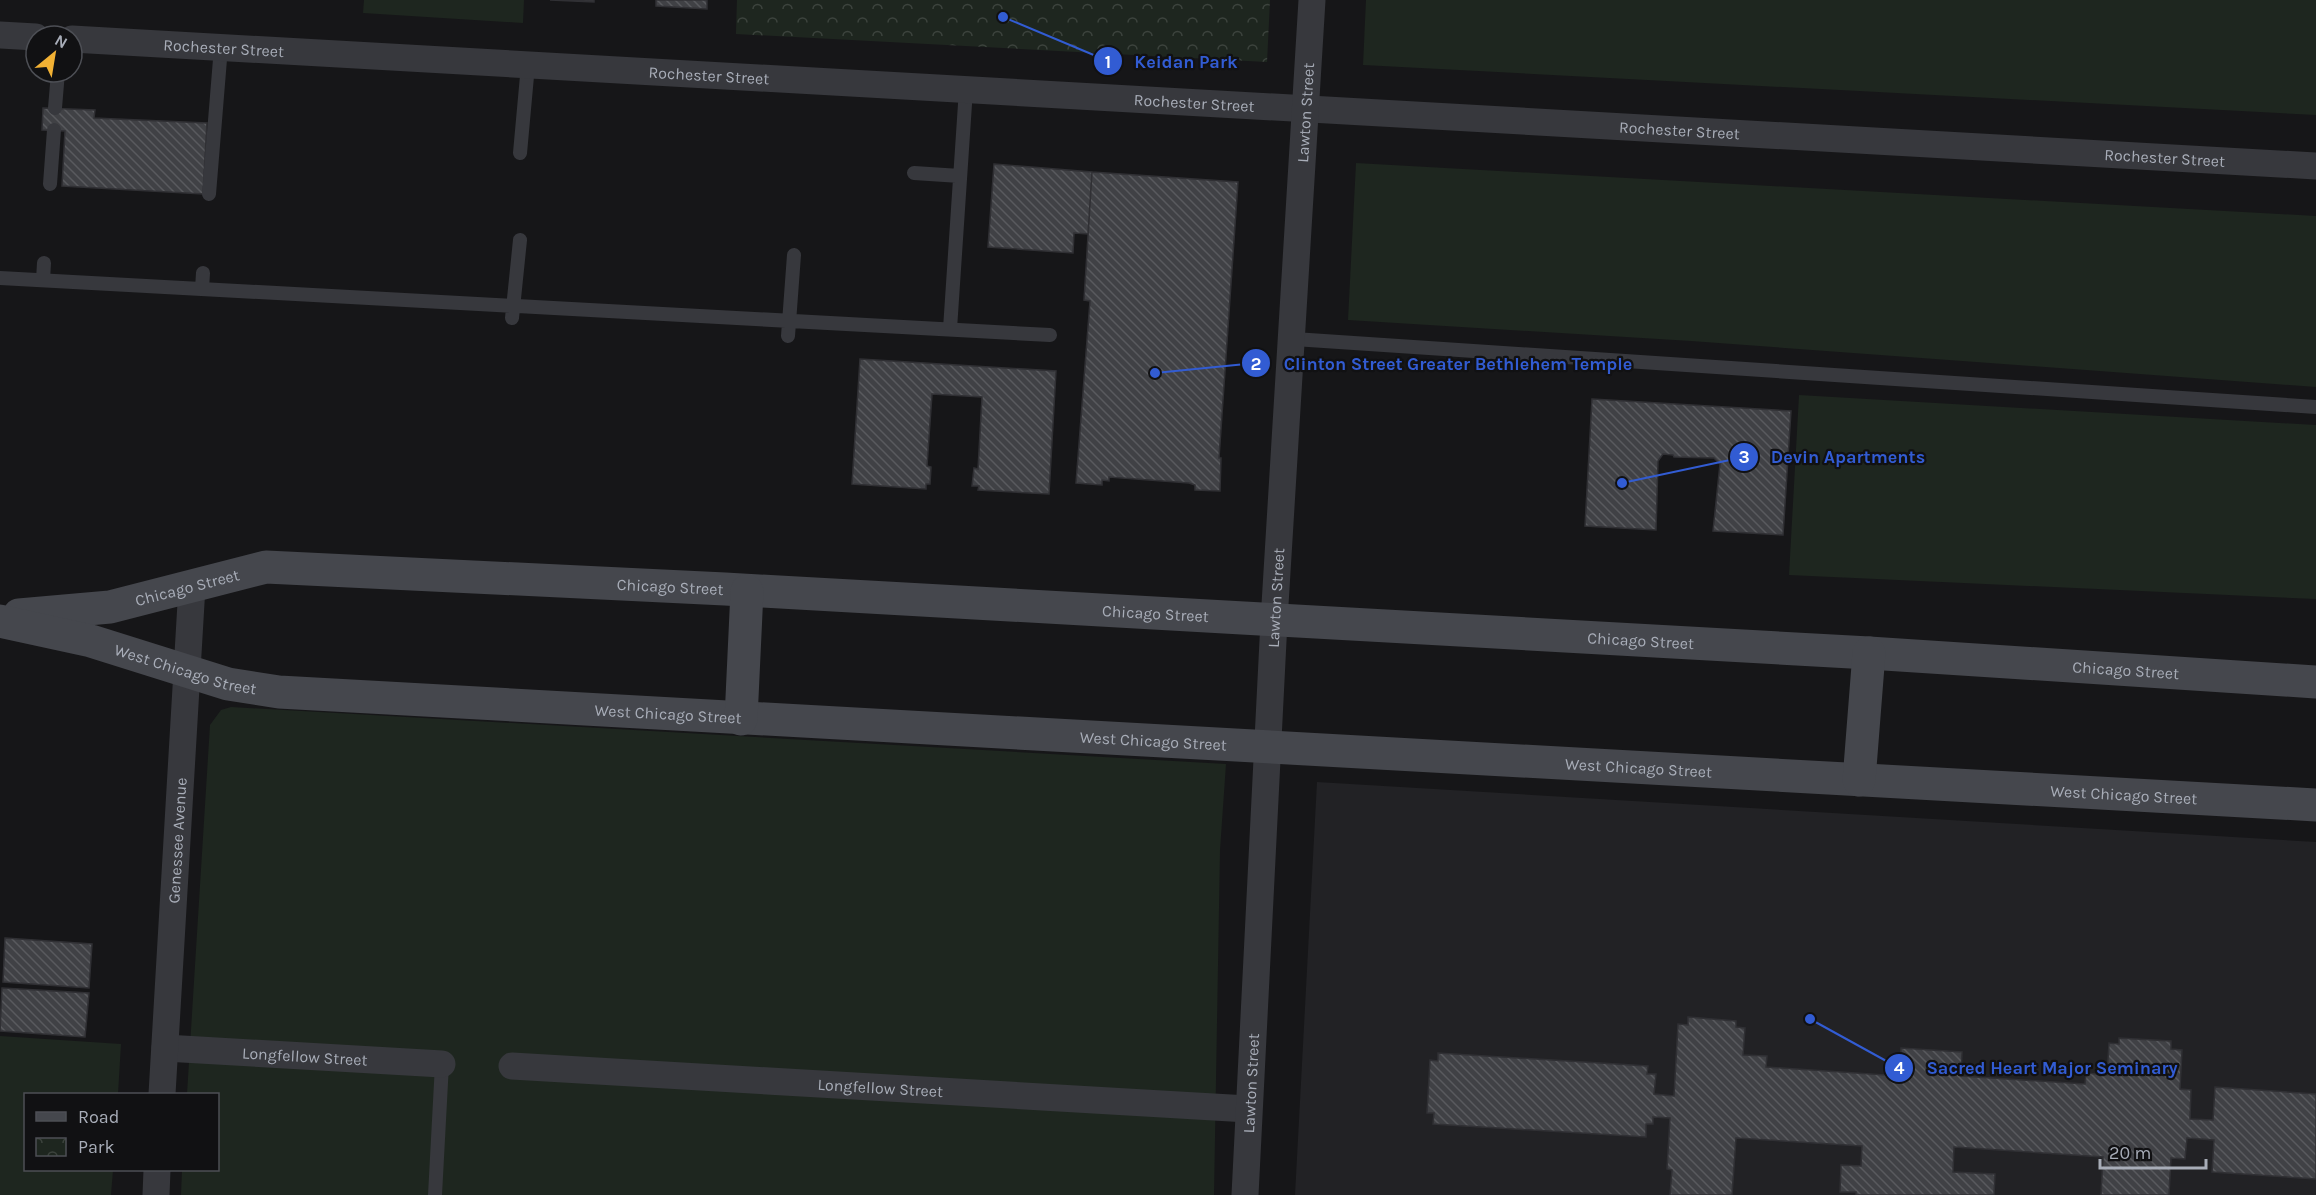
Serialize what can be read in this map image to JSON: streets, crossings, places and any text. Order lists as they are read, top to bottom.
{
  "streets": {
    "street": [
      "Rochester Street",
      "Lawton Street",
      "Chicago Street",
      "West Chicago Street",
      "Genessee Avenue",
      "Longfellow Street"
    ]
  },
  "crossings": [
    ["Rochester Street", "Lawton Street"],
    ["Lawton Street", "Chicago Street"],
    ["Lawton Street", "West Chicago Street"],
    ["Lawton Street", "Longfellow Street"],
    ["Chicago Street", "West Chicago Street"],
    ["Chicago Street", "Genessee Avenue"],
    ["West Chicago Street", "Genessee Avenue"],
    ["Genessee Avenue", "Longfellow Street"]
  ],
  "places": [
    "Keidan Park",
    "Clinton Street Greater Bethlehem Temple",
    "Devin Apartments",
    "Sacred Heart Major Seminary"
  ],
  "legend": ["Road", "Park"],
  "scale_bar": "20 m",
  "north": "top right"
}
